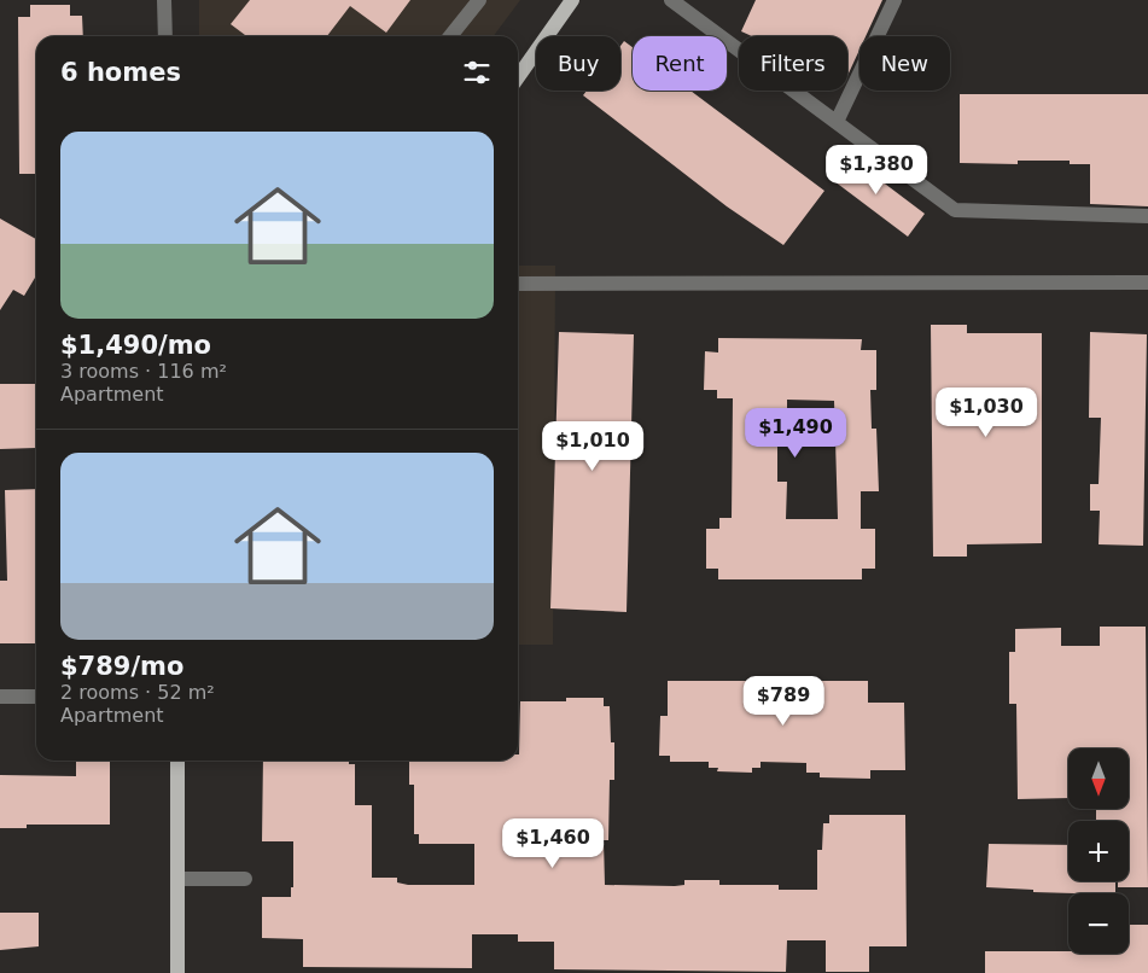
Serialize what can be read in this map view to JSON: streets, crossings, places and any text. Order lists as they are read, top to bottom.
{
  "north": "bottom",
  "page": {
    "chip": [
      "Buy",
      "Rent",
      "Filters",
      "New"
    ],
    "heading": "6 homes",
    "list": [
      {
        "name": "$1,490/mo",
        "note": "3 rooms · 116 m² · Apartment"
      },
      {
        "name": "$789/mo",
        "note": "2 rooms · 52 m² · Apartment"
      }
    ],
    "price": [
      "$1,380",
      "$1,030",
      "$1,490",
      "$1,010",
      "$789",
      "$1,460"
    ],
    "map_buttons": ["+", "−"]
  }
}
